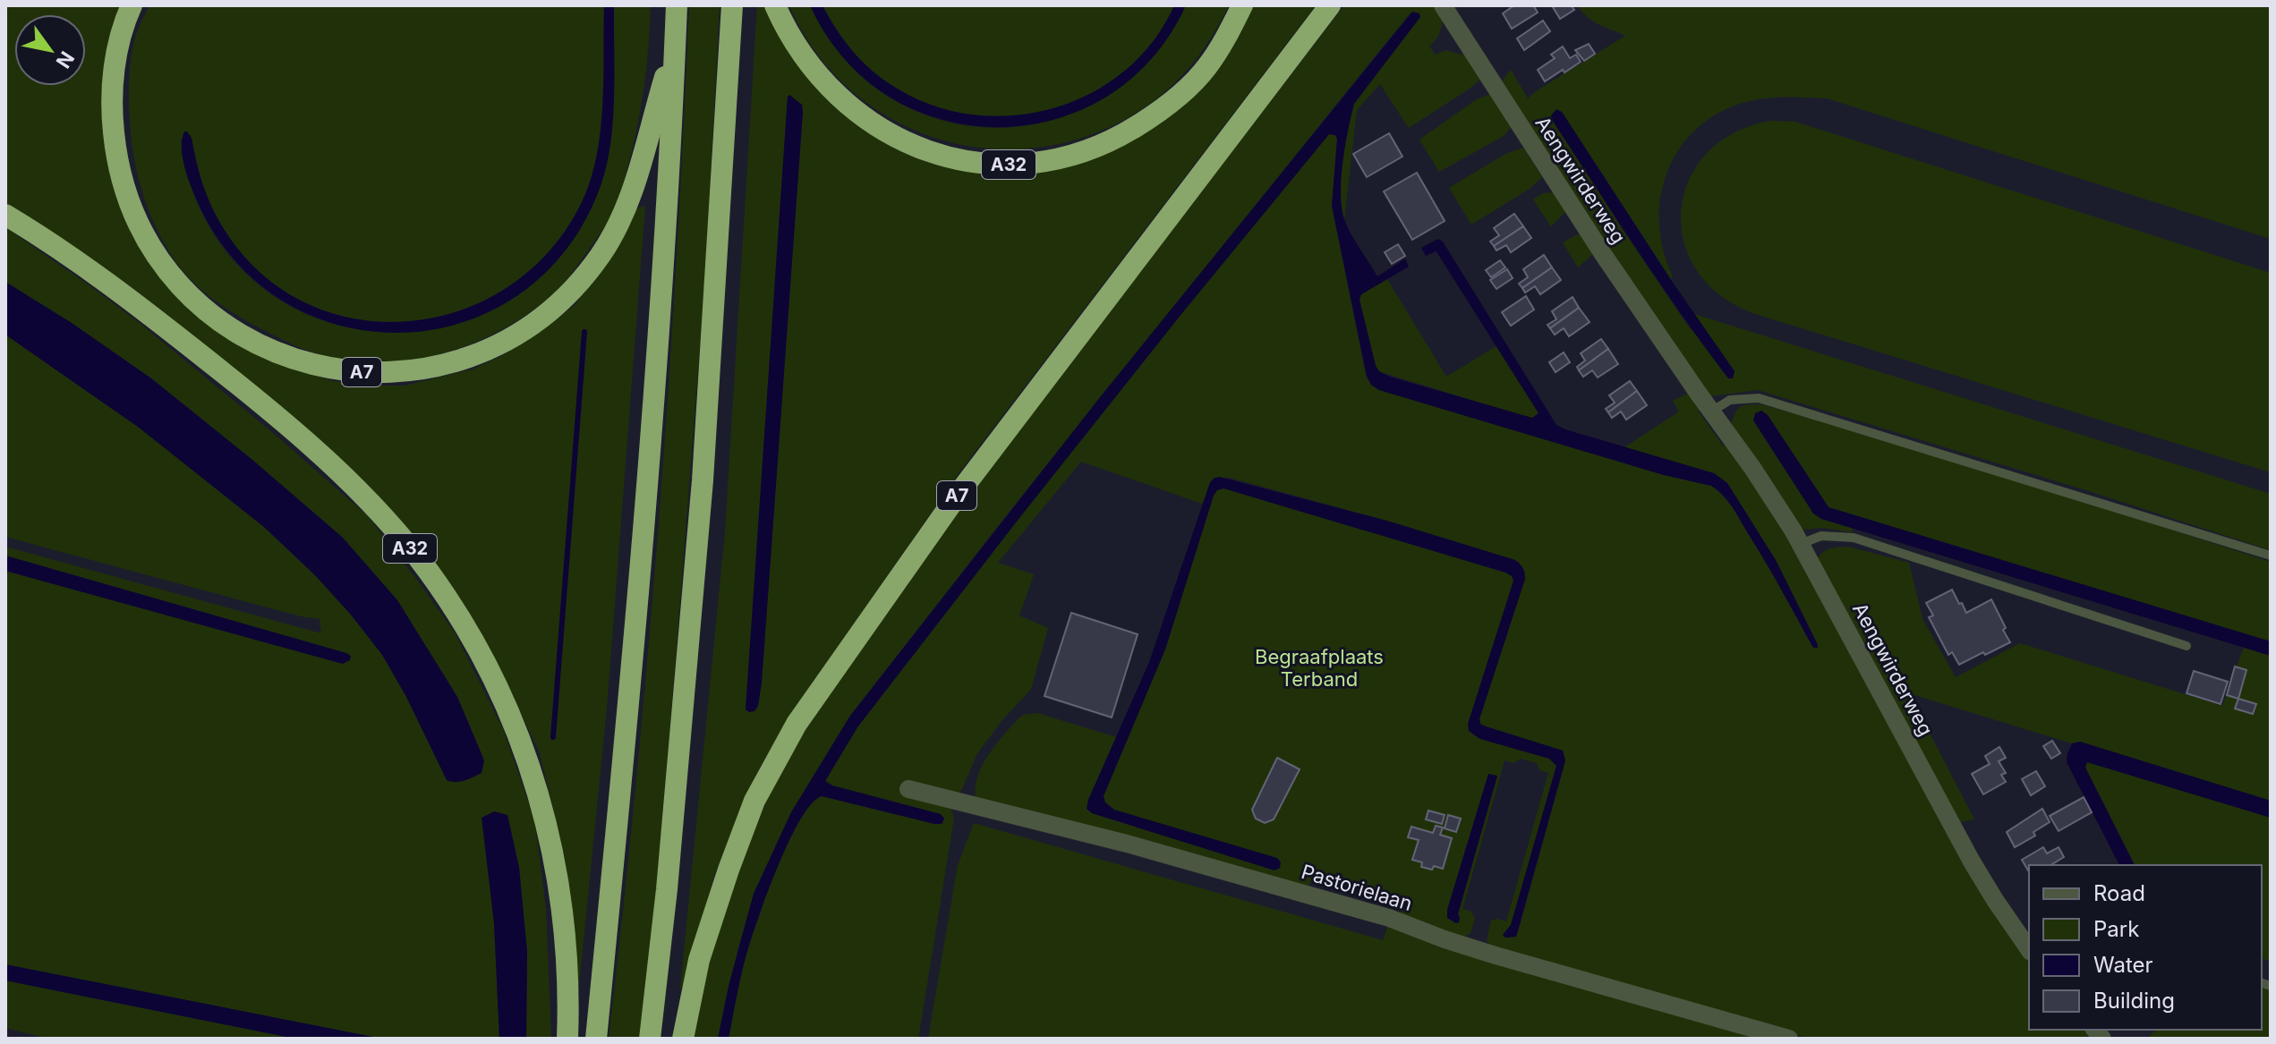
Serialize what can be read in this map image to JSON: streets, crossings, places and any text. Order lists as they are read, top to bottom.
{
  "streets": {
    "highway": ["A32", "A7"],
    "street": ["Aengwirderweg", "Pastorielaan"]
  },
  "parks": ["Begraafplaats Terband"],
  "legend": [
    "Road",
    "Park",
    "Water",
    "Building"
  ],
  "north": "bottom right"
}
